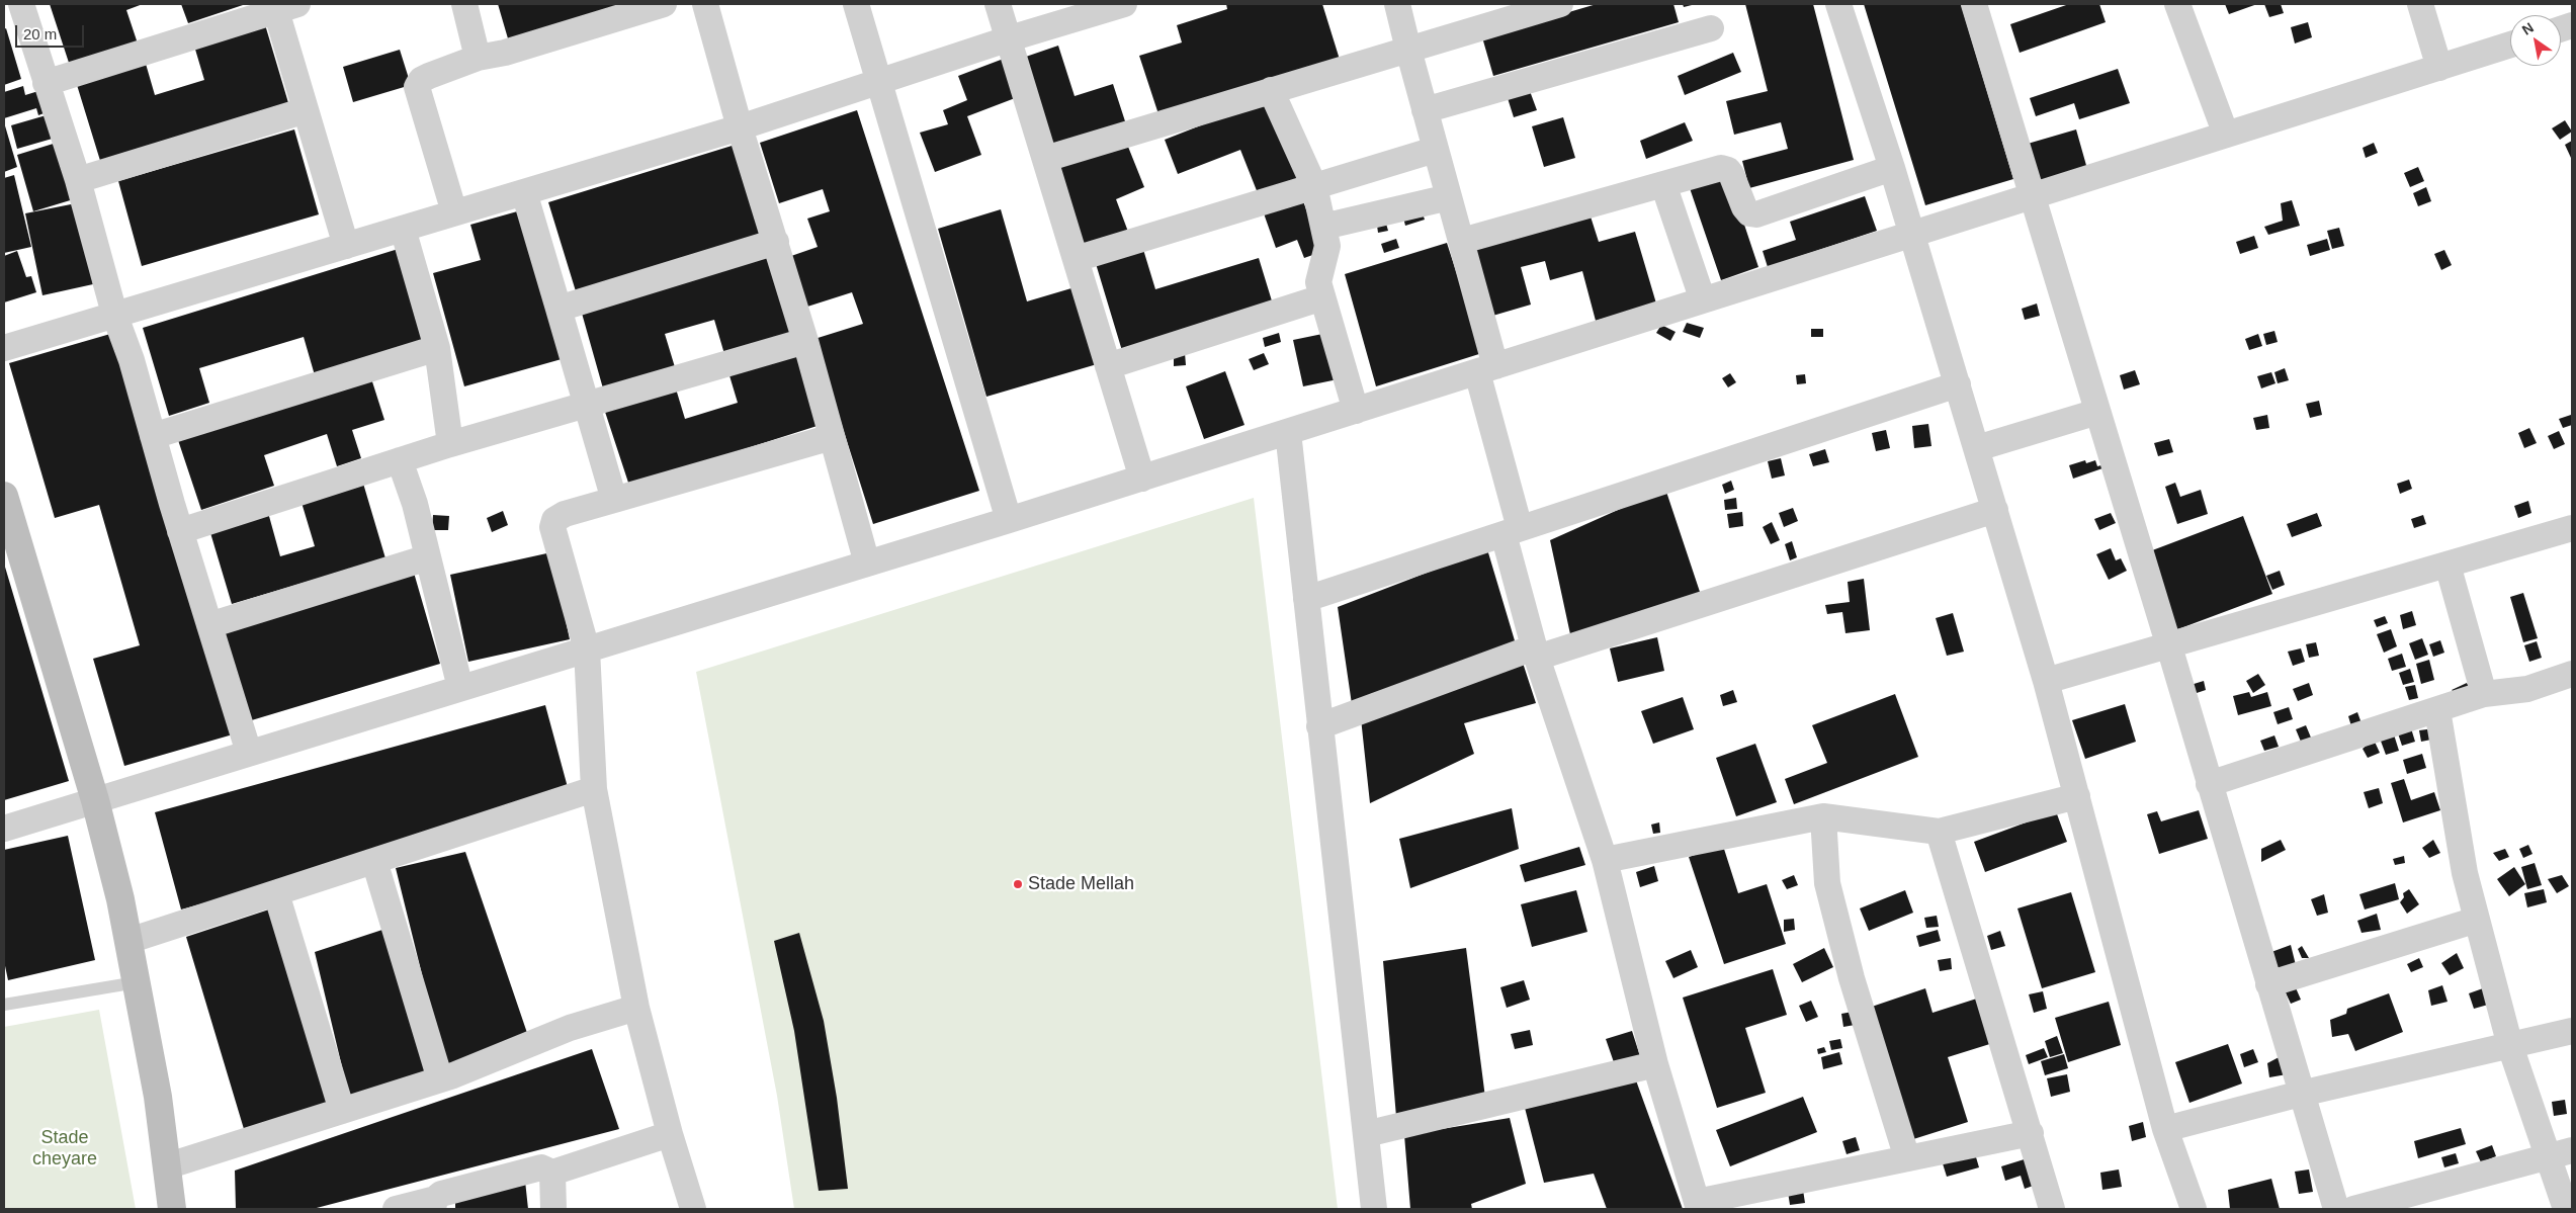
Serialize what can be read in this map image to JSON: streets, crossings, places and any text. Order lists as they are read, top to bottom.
{
  "parks": ["Stade cheyare"],
  "places": ["Stade Mellah"],
  "scale_bar": "20 m",
  "north": "top left"
}
